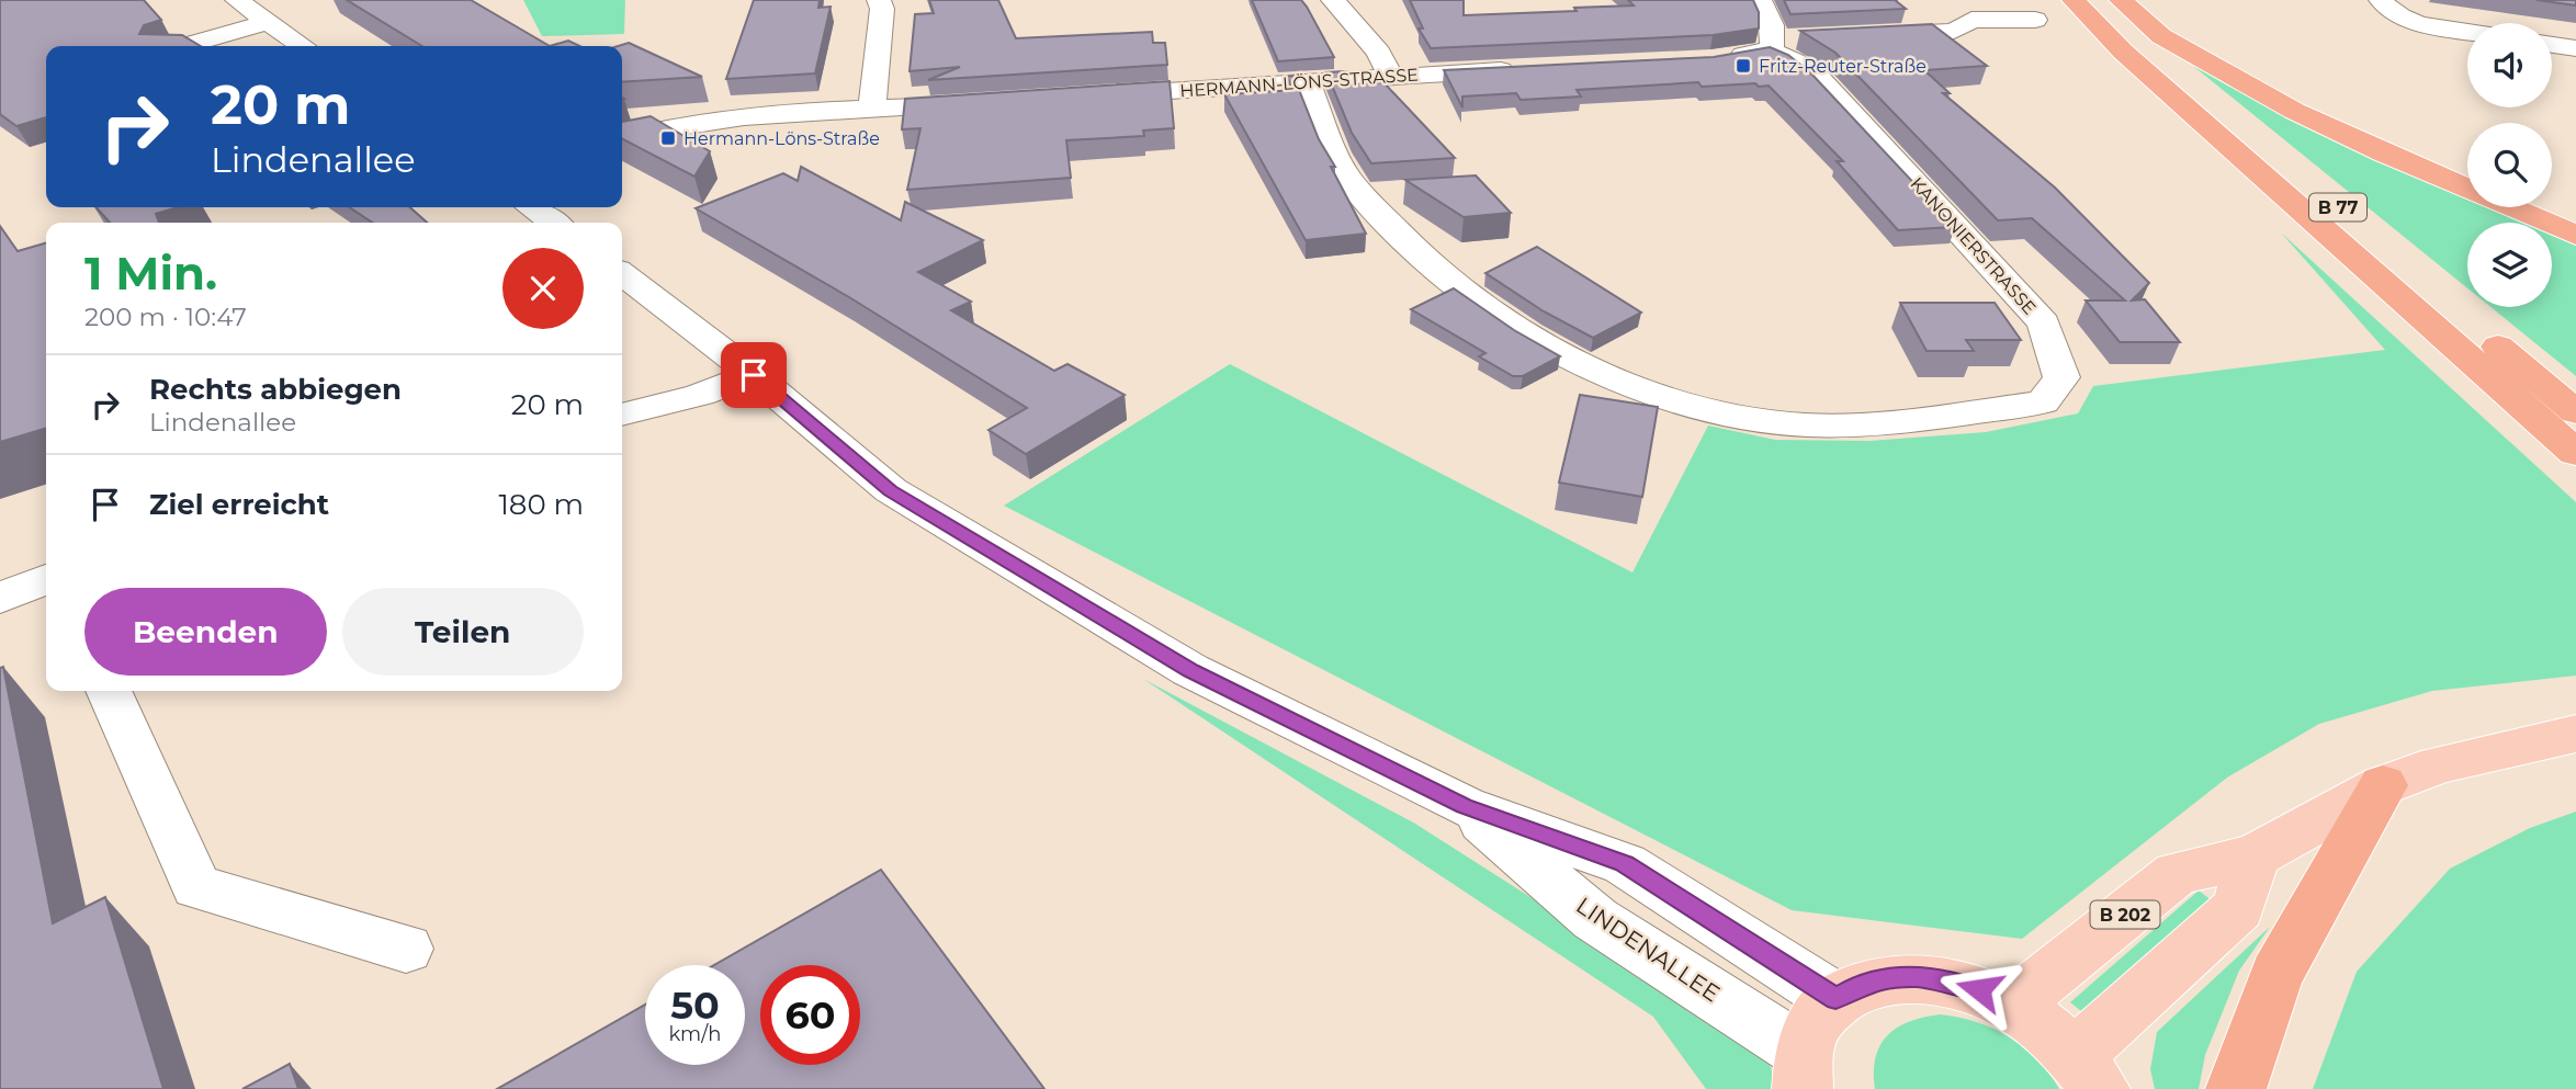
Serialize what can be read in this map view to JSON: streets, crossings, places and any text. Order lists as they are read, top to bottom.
{
  "streets": {
    "highway": ["B 77"],
    "main road": ["B 202"],
    "street": ["HERMANN-LÖNS-STRASSE", "KANONIERSTRASSE", "LINDENALLEE"]
  },
  "crossings": [
    ["HERMANN-LÖNS-STRASSE", "KANONIERSTRASSE"]
  ],
  "places": {
    "transit": ["Fritz-Reuter-Straße", "Hermann-Löns-Straße"]
  },
  "page": {
    "turn": ["20 m", "Lindenallee"],
    "heading": ["1 Min.", "200 m · 10:47"],
    "list": [
      {
        "name": "Rechts abbiegen",
        "note": "Lindenallee",
        "value": "20 m"
      },
      {
        "name": "Ziel erreicht",
        "value": "180 m"
      }
    ],
    "buttons": ["Beenden", "Teilen"],
    "speed": "50 km/h",
    "limit": "60"
  }
}
